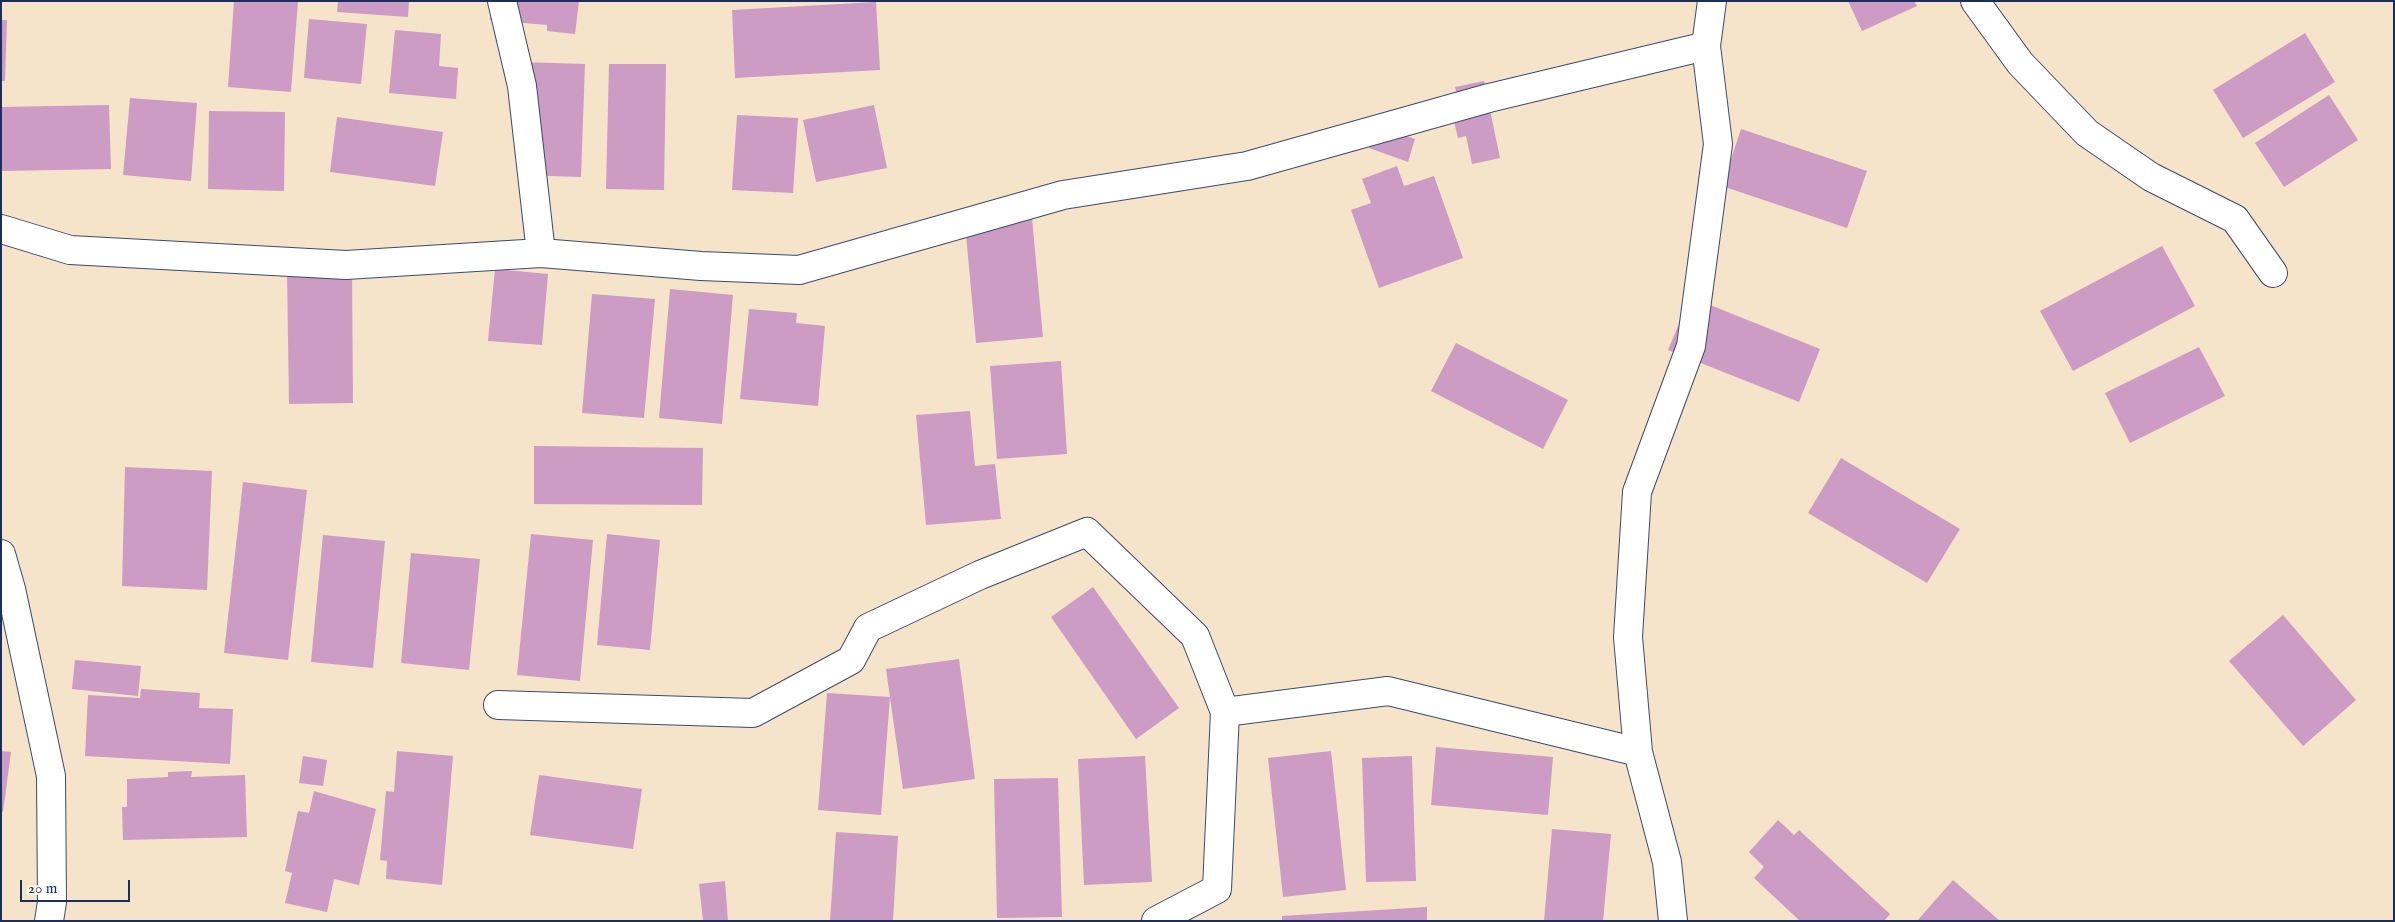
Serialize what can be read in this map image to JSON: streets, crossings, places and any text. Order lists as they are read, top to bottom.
{
  "scale_bar": "20 m"
}
